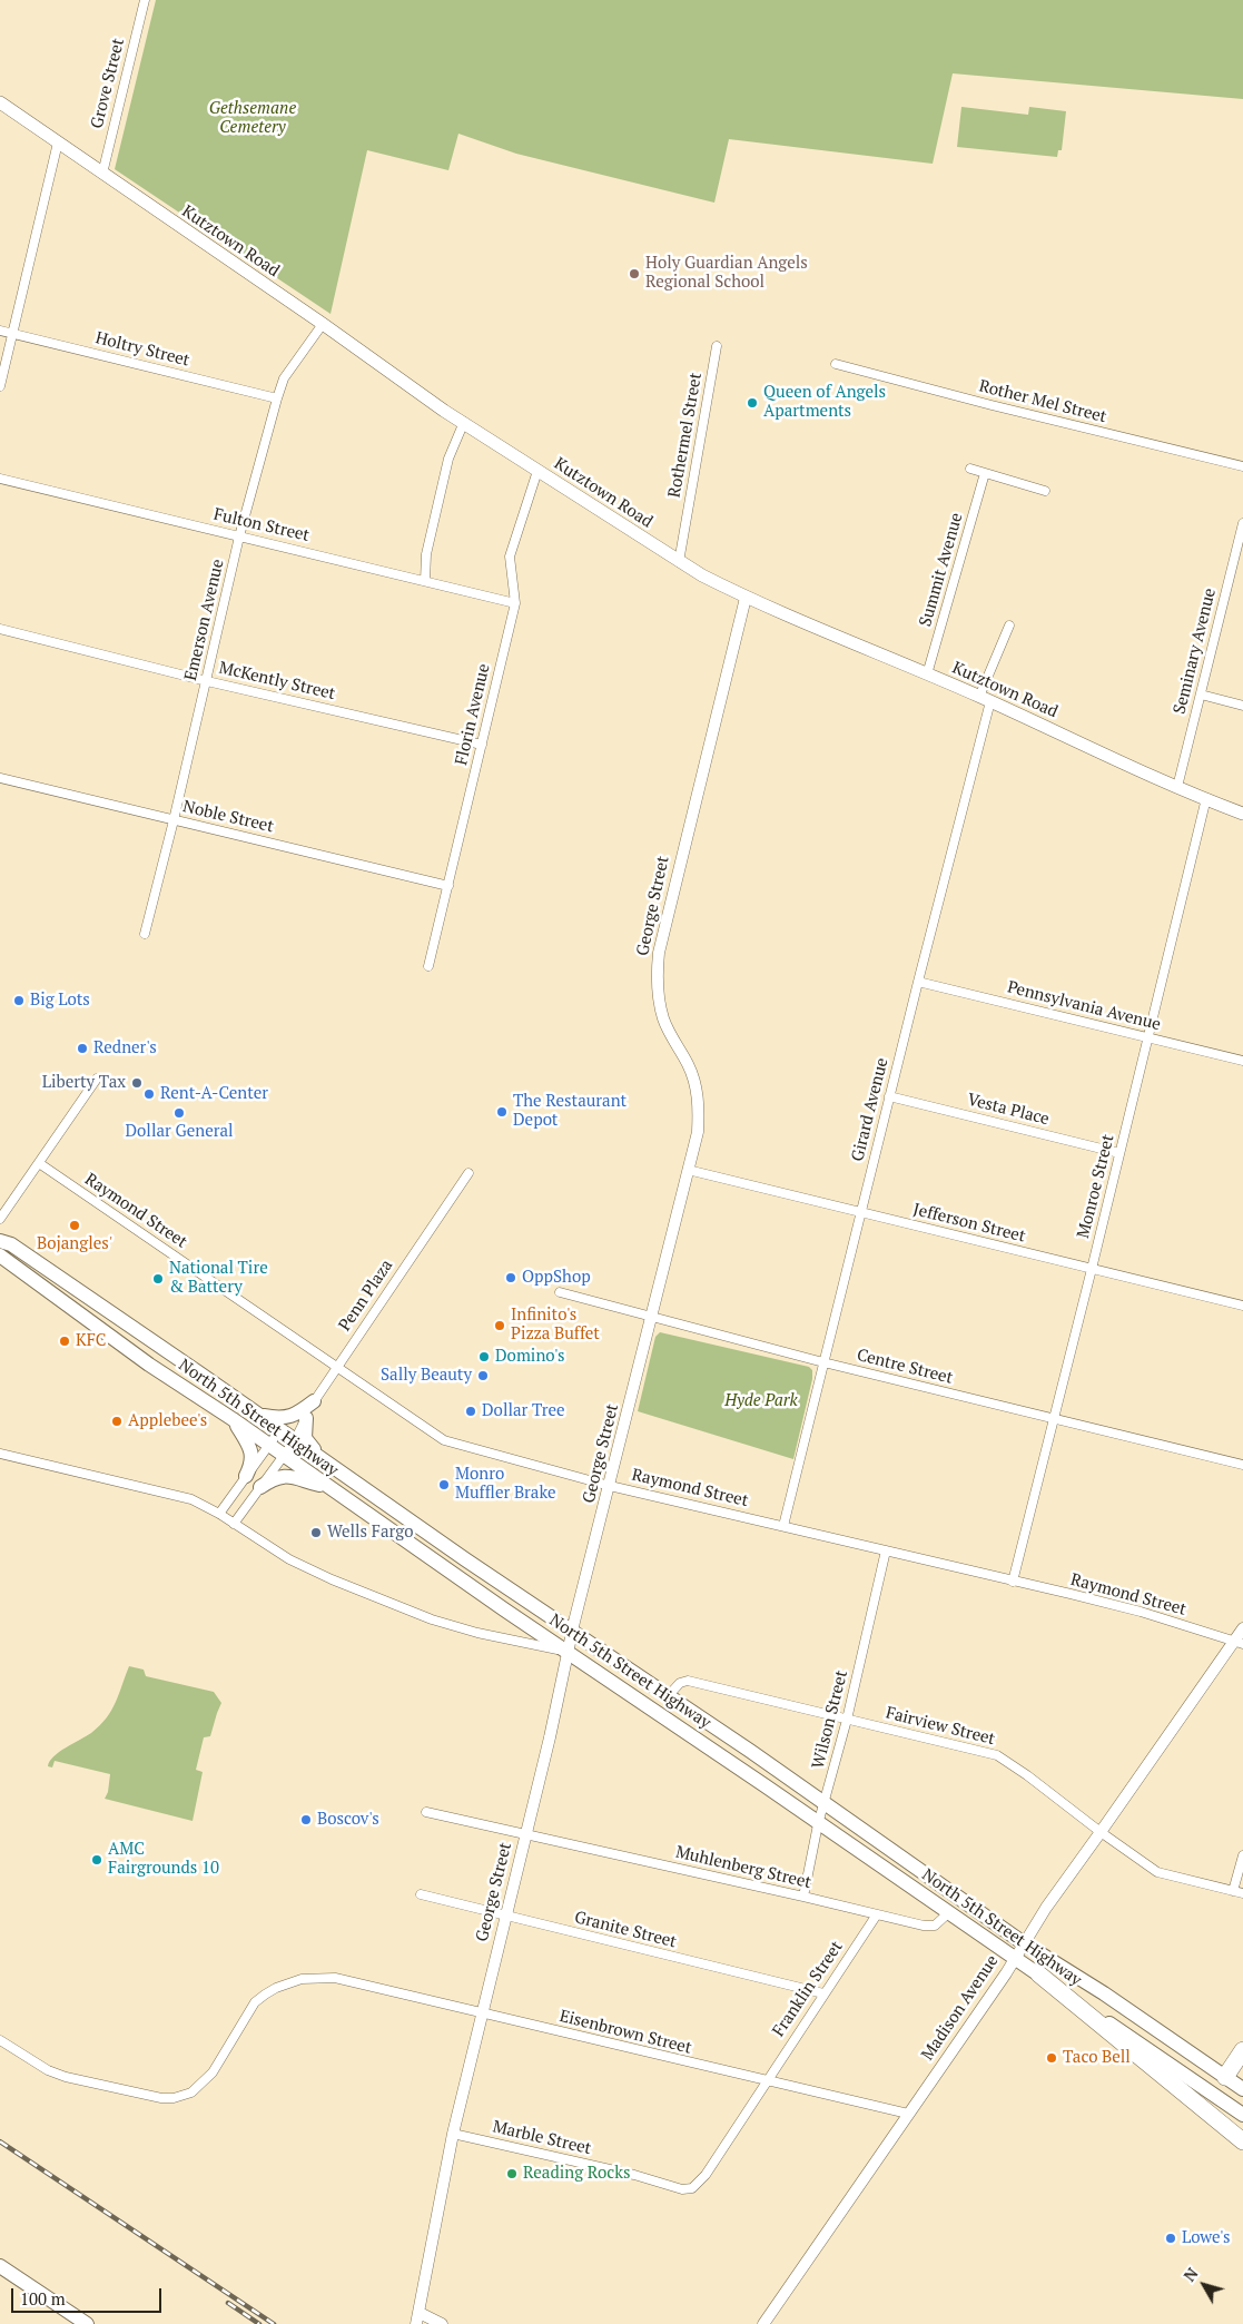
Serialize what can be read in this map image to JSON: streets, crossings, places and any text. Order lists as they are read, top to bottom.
{
  "streets": {
    "main road": ["Kutztown Road", "North 5th Street Highway"],
    "street": [
      "Grove Street",
      "Holtry Street",
      "Rother Mel Street",
      "Rothermel Street",
      "Fulton Street",
      "Summit Avenue",
      "Emerson Avenue",
      "Seminary Avenue",
      "McKently Street",
      "Florin Avenue",
      "Noble Street",
      "George Street",
      "Pennsylvania Avenue",
      "Girard Avenue",
      "Vesta Place",
      "Monroe Street",
      "Raymond Street",
      "Jefferson Street",
      "Penn Plaza",
      "Centre Street",
      "Wilson Street",
      "Fairview Street",
      "Muhlenberg Street",
      "Granite Street",
      "Franklin Street",
      "Madison Avenue",
      "Eisenbrown Street",
      "Marble Street"
    ]
  },
  "crossings": [
    ["Grove Street", "Kutztown Road"],
    ["Kutztown Road", "Rothermel Street"],
    ["Kutztown Road", "Summit Avenue"],
    ["Kutztown Road", "Emerson Avenue"],
    ["Kutztown Road", "Seminary Avenue"],
    ["Kutztown Road", "Florin Avenue"],
    ["Kutztown Road", "George Street"],
    ["Kutztown Road", "Girard Avenue"],
    ["Kutztown Road", "Monroe Street"],
    ["Holtry Street", "Emerson Avenue"],
    ["Fulton Street", "Emerson Avenue"],
    ["Fulton Street", "Florin Avenue"],
    ["Emerson Avenue", "McKently Street"],
    ["Emerson Avenue", "Noble Street"],
    ["McKently Street", "Florin Avenue"],
    ["Florin Avenue", "Noble Street"],
    ["George Street", "Raymond Street"],
    ["George Street", "Jefferson Street"],
    ["George Street", "Centre Street"],
    ["George Street", "North 5th Street Highway"],
    ["George Street", "Muhlenberg Street"],
    ["George Street", "Granite Street"],
    ["George Street", "Eisenbrown Street"],
    ["George Street", "Marble Street"],
    ["Pennsylvania Avenue", "Girard Avenue"],
    ["Pennsylvania Avenue", "Monroe Street"],
    ["Girard Avenue", "Vesta Place"],
    ["Girard Avenue", "Raymond Street"],
    ["Girard Avenue", "Jefferson Street"],
    ["Girard Avenue", "Centre Street"],
    ["Vesta Place", "Monroe Street"],
    ["Monroe Street", "Raymond Street"],
    ["Monroe Street", "Jefferson Street"],
    ["Monroe Street", "Centre Street"],
    ["Raymond Street", "Penn Plaza"],
    ["Raymond Street", "Wilson Street"],
    ["Raymond Street", "Madison Avenue"],
    ["Penn Plaza", "North 5th Street Highway"],
    ["North 5th Street Highway", "Wilson Street"],
    ["North 5th Street Highway", "Fairview Street"],
    ["North 5th Street Highway", "Muhlenberg Street"],
    ["North 5th Street Highway", "Madison Avenue"],
    ["Wilson Street", "Fairview Street"],
    ["Wilson Street", "Muhlenberg Street"],
    ["Fairview Street", "Madison Avenue"],
    ["Muhlenberg Street", "Franklin Street"],
    ["Granite Street", "Franklin Street"],
    ["Franklin Street", "Eisenbrown Street"],
    ["Franklin Street", "Marble Street"],
    ["Madison Avenue", "Eisenbrown Street"],
    ["Eisenbrown Street", "Marble Street"]
  ],
  "parks": ["Gethsemane Cemetery", "Hyde Park"],
  "places": [
    "Holy Guardian Angels Regional School",
    "Queen of Angels Apartments",
    "Big Lots",
    "Redner's",
    "Liberty Tax",
    "Rent-A-Center",
    "The Restaurant Depot",
    "Dollar General",
    "Bojangles'",
    "OppShop",
    "National Tire & Battery",
    "Infinito's Pizza Buffet",
    "KFC",
    "Domino's",
    "Sally Beauty",
    "Dollar Tree",
    "Applebee's",
    "Monro Muffler Brake",
    "Wells Fargo",
    "Boscov's",
    "AMC Fairgrounds 10",
    "Taco Bell",
    "Reading Rocks",
    "Lowe's"
  ],
  "scale_bar": "100 m",
  "north": "top left"
}
